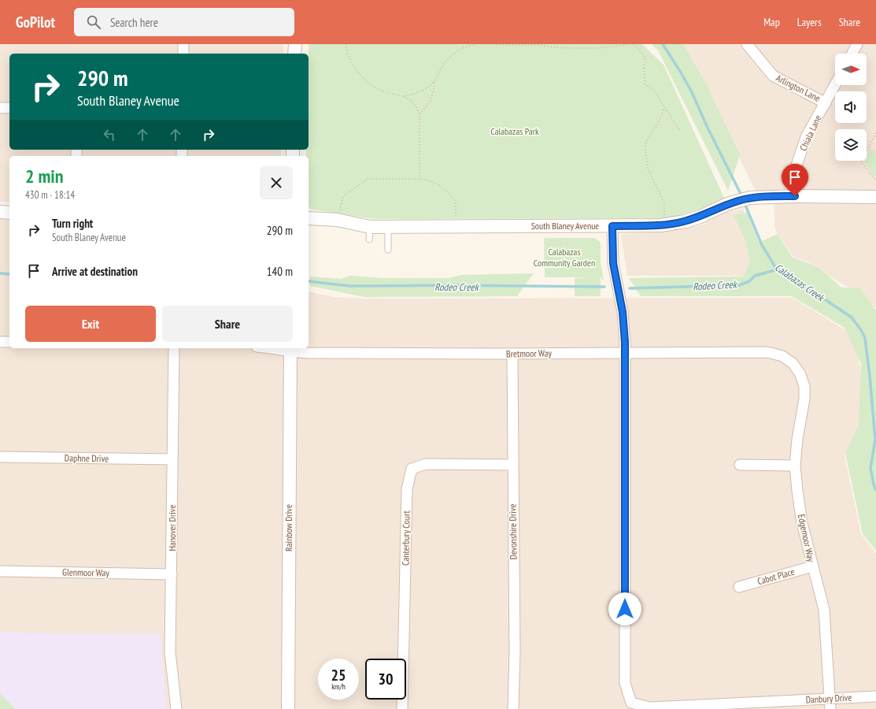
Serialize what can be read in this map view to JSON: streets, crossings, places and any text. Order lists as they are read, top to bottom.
{
  "streets": {
    "street": [
      "Arlington Lane",
      "Chiala Lane",
      "South Blaney Avenue",
      "Bretmoor Way",
      "Daphne Drive",
      "Hanover Drive",
      "Rainbow Drive",
      "Devonshire Drive",
      "Canterbury Court",
      "Edgemoor Way",
      "Glenmoor Way",
      "Cabot Place",
      "Danbury Drive"
    ]
  },
  "crossings": [
    ["Arlington Lane", "Chiala Lane"],
    ["Chiala Lane", "South Blaney Avenue"],
    ["Bretmoor Way", "Rainbow Drive"],
    ["Bretmoor Way", "Devonshire Drive"],
    ["Bretmoor Way", "Edgemoor Way"],
    ["Bretmoor Way", "Danbury Drive"],
    ["Daphne Drive", "Hanover Drive"],
    ["Hanover Drive", "Glenmoor Way"],
    ["Devonshire Drive", "Canterbury Court"],
    ["Edgemoor Way", "Cabot Place"],
    ["Edgemoor Way", "Danbury Drive"]
  ],
  "water": ["Calabazas Creek", "Rodeo Creek"],
  "parks": ["Calabazas Park", "Calabazas Community Garden"],
  "north": "right",
  "page": {
    "header": "GoPilot",
    "search": "Search here",
    "nav": ["Map", "Layers", "Share"],
    "turn": ["290 m", "South Blaney Avenue"],
    "heading": ["2 min", "430 m · 18:14"],
    "list": [
      {
        "name": "Turn right",
        "note": "South Blaney Avenue",
        "value": "290 m"
      },
      {
        "name": "Arrive at destination",
        "value": "140 m"
      }
    ],
    "buttons": ["Exit", "Share"],
    "speed": "25 km/h",
    "limit": "30"
  }
}
